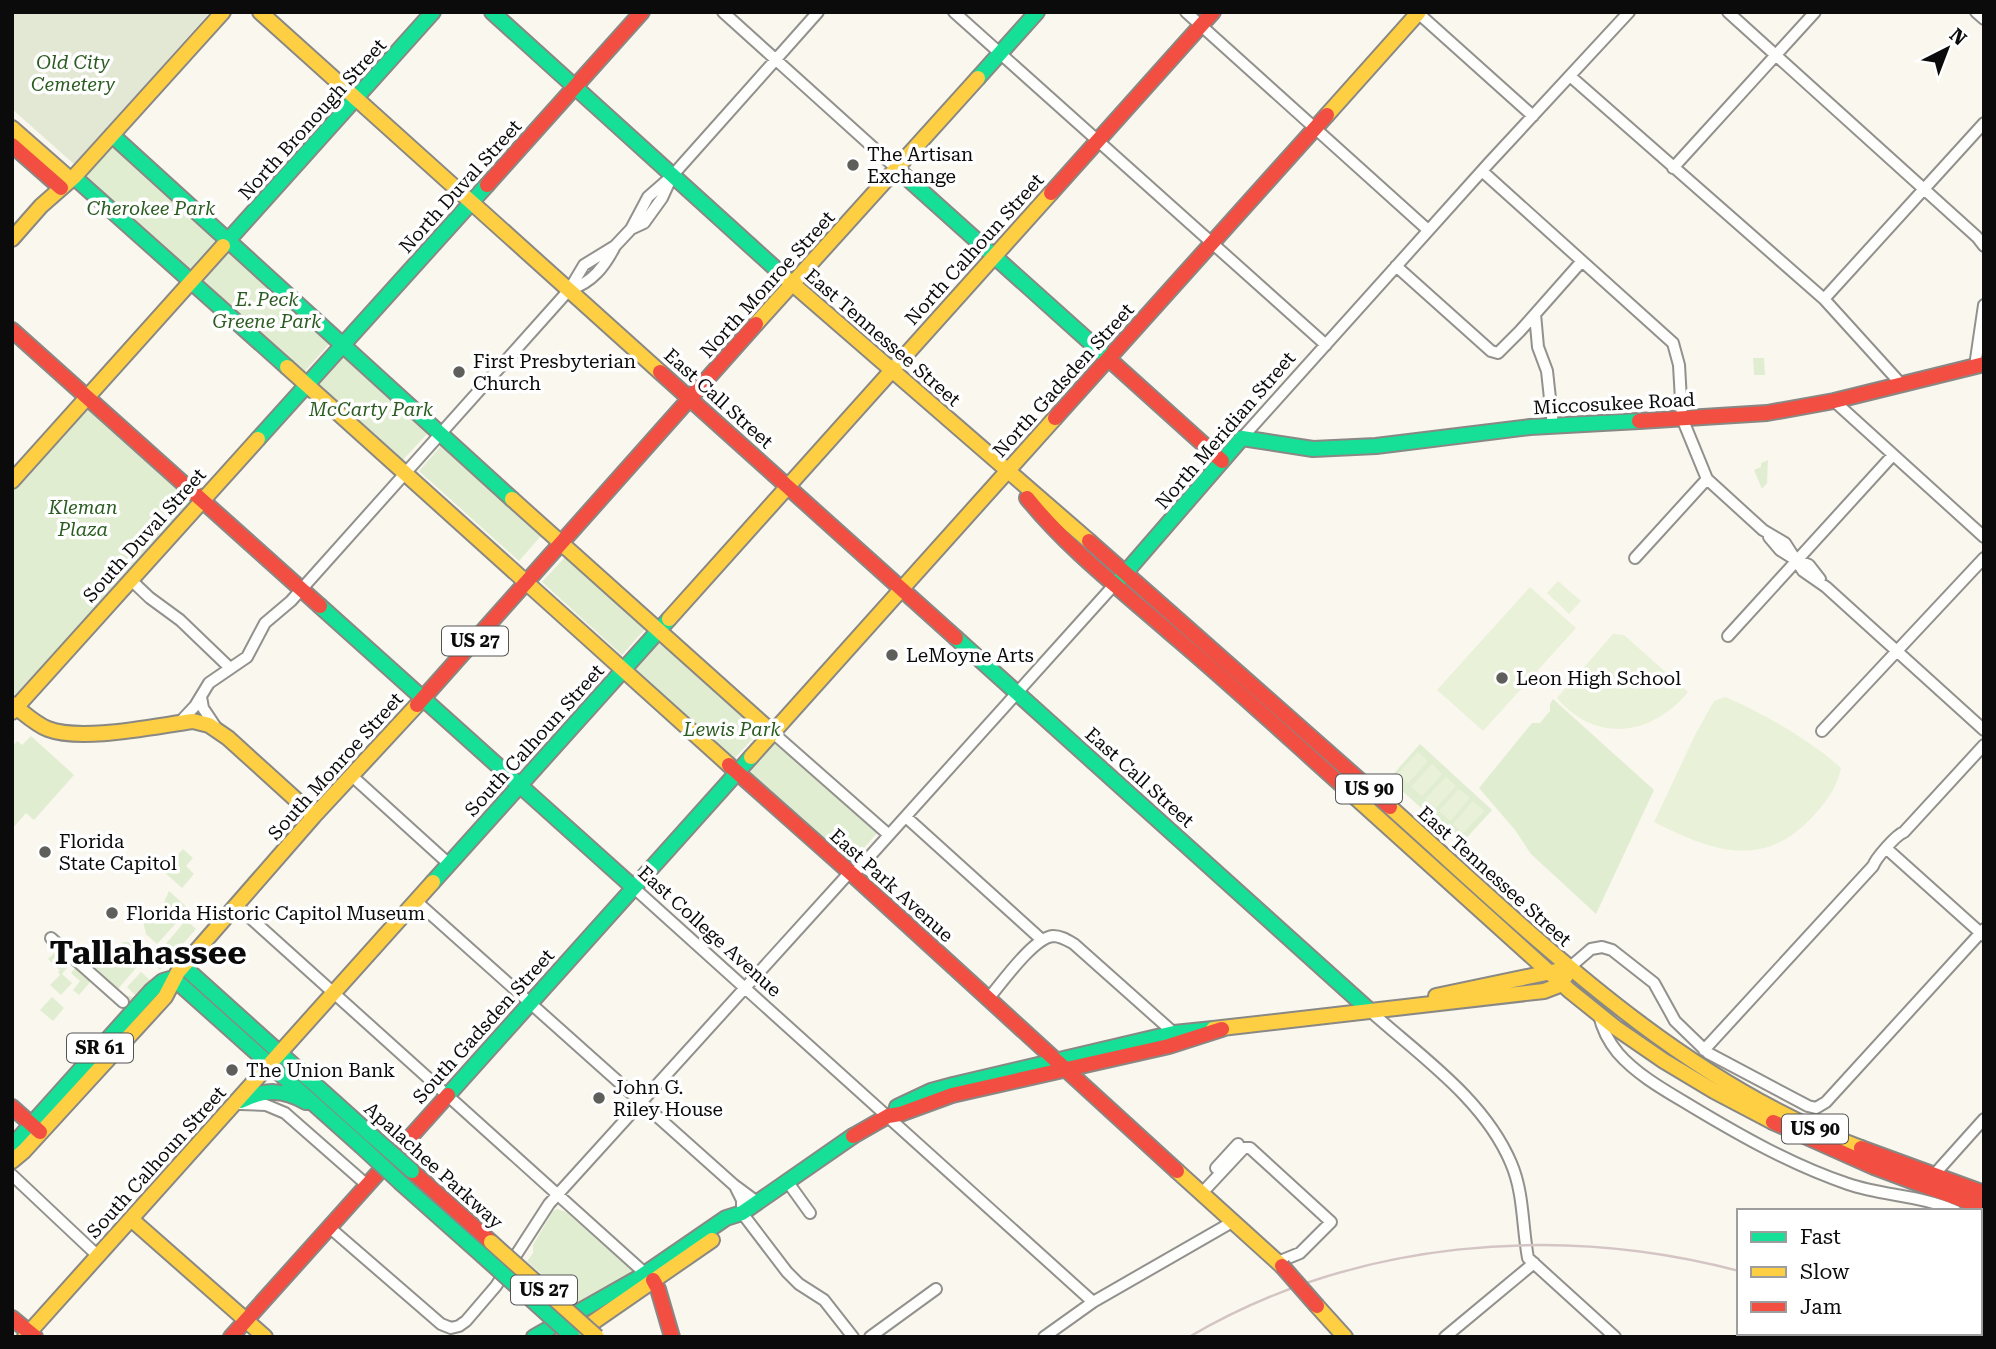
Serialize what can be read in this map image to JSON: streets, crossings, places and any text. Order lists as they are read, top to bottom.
{
  "streets": {
    "street": [
      "North Bronough Street",
      "North Duval Street",
      "North Calhoun Street",
      "North Monroe Street",
      "East Tennessee Street",
      "North Gadsden Street",
      "East Call Street",
      "Miccosukee Road",
      "North Meridian Street",
      "South Duval Street",
      "US 27",
      "South Calhoun Street",
      "South Monroe Street",
      "US 90",
      "East Park Avenue",
      "East College Avenue",
      "South Gadsden Street",
      "SR 61",
      "Apalachee Parkway"
    ]
  },
  "crossings": [
    ["North Bronough Street", "East Call Street"],
    ["North Bronough Street", "East Park Avenue"],
    ["North Bronough Street", "East College Avenue"],
    ["North Duval Street", "East Call Street"],
    ["North Duval Street", "South Duval Street"],
    ["North Duval Street", "US 90"],
    ["North Duval Street", "East Park Avenue"],
    ["North Calhoun Street", "East Tennessee Street"],
    ["North Calhoun Street", "East Call Street"],
    ["North Calhoun Street", "South Calhoun Street"],
    ["North Calhoun Street", "East Park Avenue"],
    ["North Monroe Street", "East Tennessee Street"],
    ["North Monroe Street", "East Call Street"],
    ["North Monroe Street", "South Monroe Street"],
    ["North Monroe Street", "East Park Avenue"],
    ["East Tennessee Street", "North Gadsden Street"],
    ["East Tennessee Street", "North Meridian Street"],
    ["East Tennessee Street", "US 90"],
    ["North Gadsden Street", "East Call Street"],
    ["North Gadsden Street", "East Park Avenue"],
    ["North Gadsden Street", "South Gadsden Street"],
    ["East Call Street", "North Meridian Street"],
    ["Miccosukee Road", "North Meridian Street"],
    ["North Meridian Street", "East Park Avenue"],
    ["North Meridian Street", "East College Avenue"],
    ["North Meridian Street", "South Gadsden Street"],
    ["South Duval Street", "East Park Avenue"],
    ["South Duval Street", "East College Avenue"],
    ["South Calhoun Street", "East Park Avenue"],
    ["South Calhoun Street", "East College Avenue"],
    ["South Calhoun Street", "Apalachee Parkway"],
    ["South Monroe Street", "East Park Avenue"],
    ["South Monroe Street", "East College Avenue"],
    ["South Monroe Street", "Apalachee Parkway"],
    ["East Park Avenue", "South Gadsden Street"],
    ["East College Avenue", "South Gadsden Street"]
  ],
  "districts": ["Tallahassee"],
  "parks": [
    "Old City Cemetery",
    "Cherokee Park",
    "E. Peck Greene Park",
    "McCarty Park",
    "Kleman Plaza",
    "Lewis Park"
  ],
  "places": [
    "The Artisan Exchange",
    "First Presbyterian Church",
    "LeMoyne Arts",
    "Leon High School",
    "Florida State Capitol",
    "Florida Historic Capitol Museum",
    "The Union Bank",
    "John G. Riley House"
  ],
  "legend": ["Fast", "Slow", "Jam"],
  "north": "top right"
}
